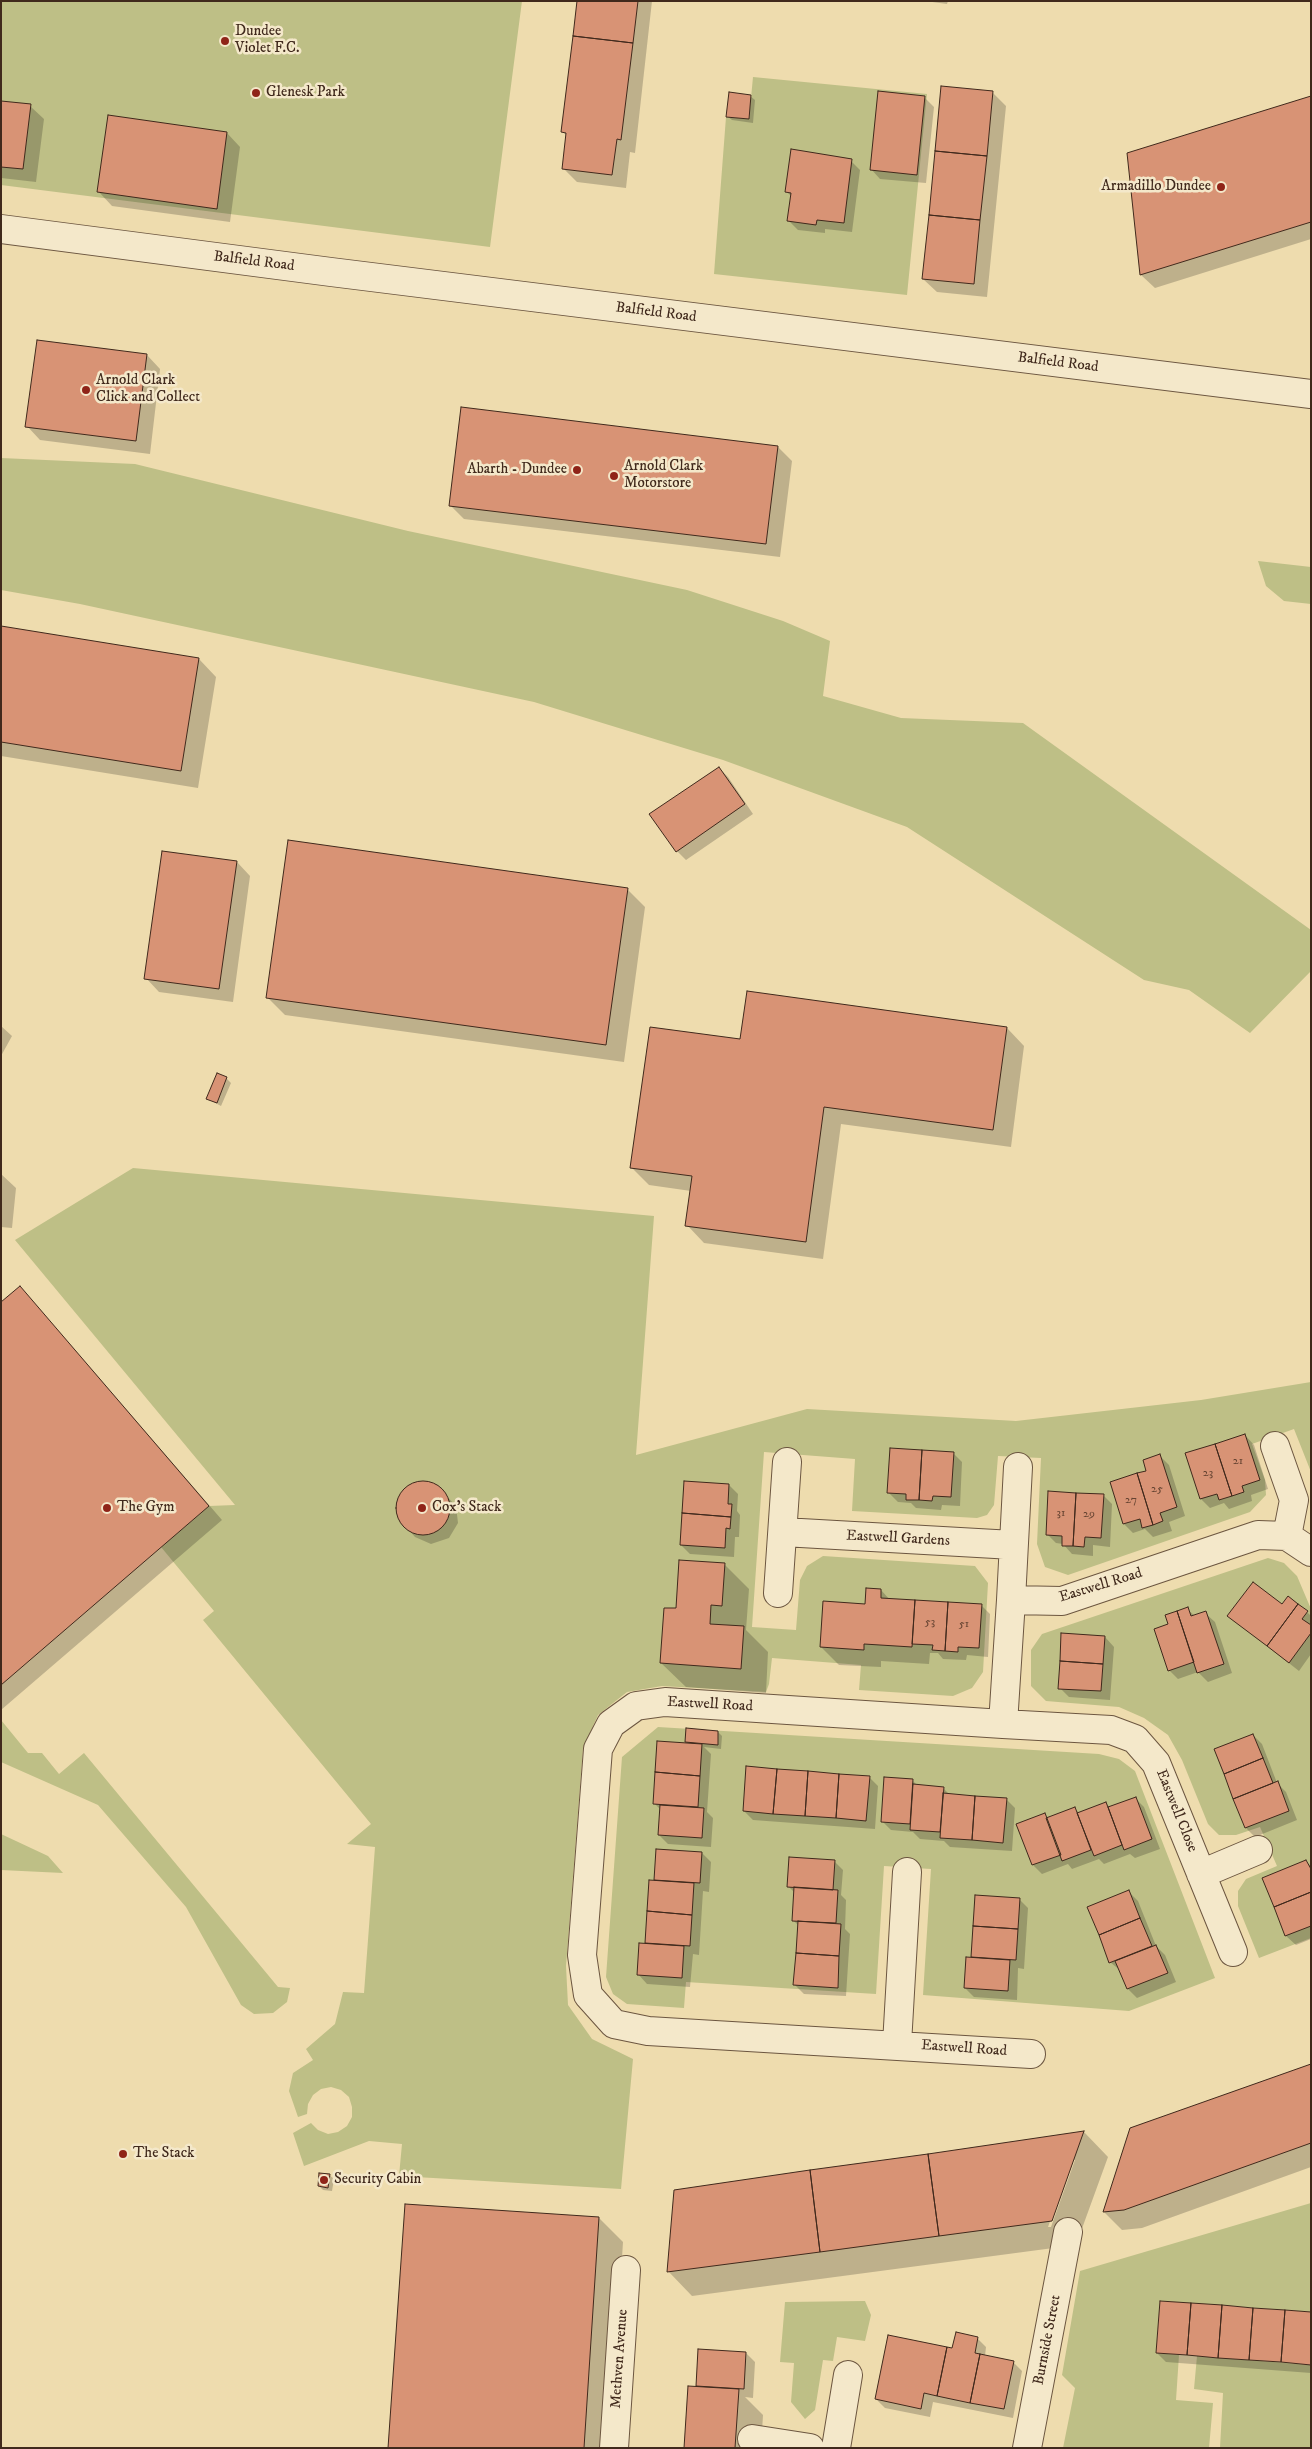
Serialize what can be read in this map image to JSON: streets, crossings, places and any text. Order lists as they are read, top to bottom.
{
  "streets": {
    "street": [
      "Balfield Road",
      "Eastwell Gardens",
      "Eastwell Road",
      "Eastwell Close",
      "Burnside Street",
      "Methven Avenue"
    ]
  },
  "crossings": [
    ["Eastwell Road", "Eastwell Close"]
  ],
  "places": [
    "Dundee Violet F.C.",
    "Glenesk Park",
    "Armadillo Dundee",
    "Arnold Clark Click and Collect",
    "Abarth - Dundee",
    "Arnold Clark Motorstore",
    "The Gym",
    "Cox's Stack",
    "The Stack",
    "Security Cabin"
  ],
  "house_numbers": [
    "21",
    "23",
    "25",
    "27",
    "31",
    "29",
    "53",
    "51"
  ]
}
